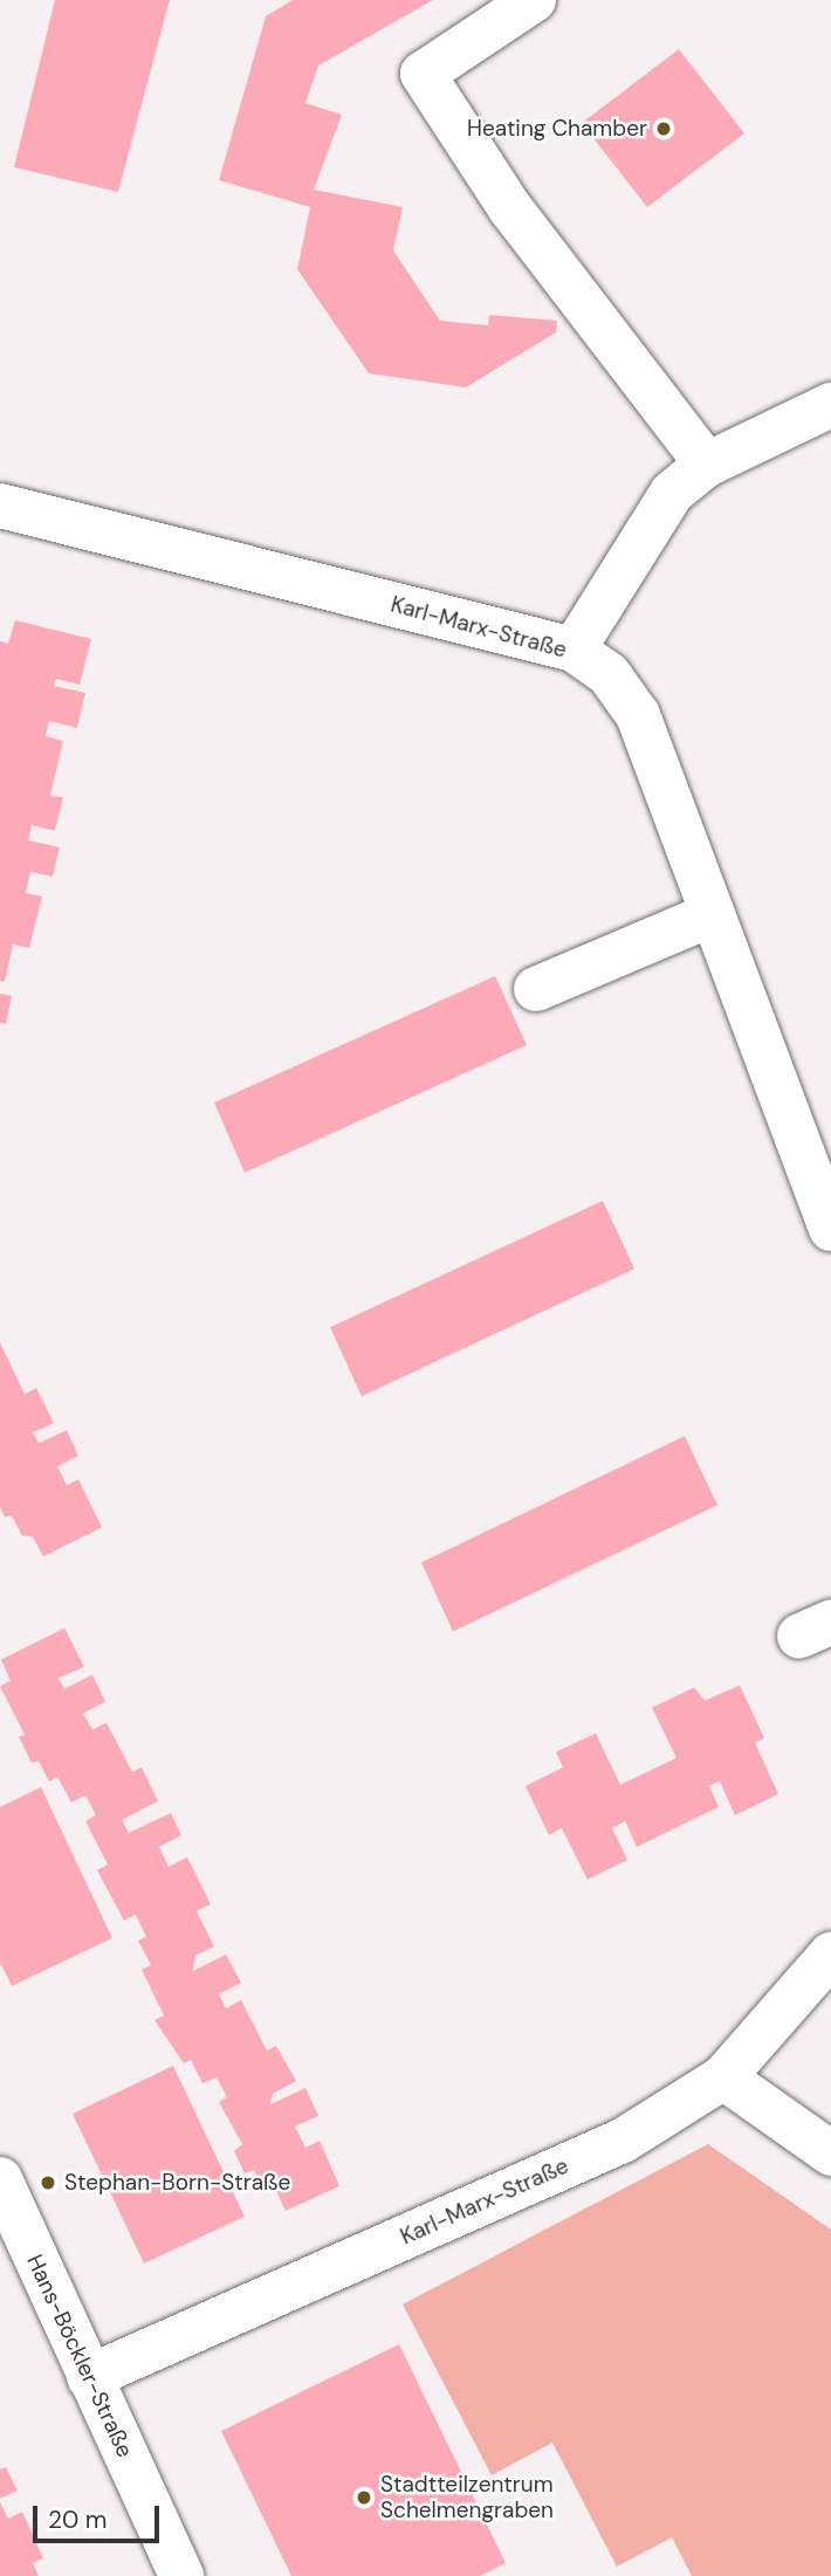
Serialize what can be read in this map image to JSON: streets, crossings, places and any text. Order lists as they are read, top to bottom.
{
  "streets": {
    "street": ["Karl-Marx-Straße", "Hans-Böckler-Straße"]
  },
  "crossings": [
    ["Karl-Marx-Straße", "Hans-Böckler-Straße"]
  ],
  "places": ["Heating Chamber", "Stephan-Born-Straße", "Stadtteilzentrum Schelmengraben"],
  "scale_bar": "20 m"
}
